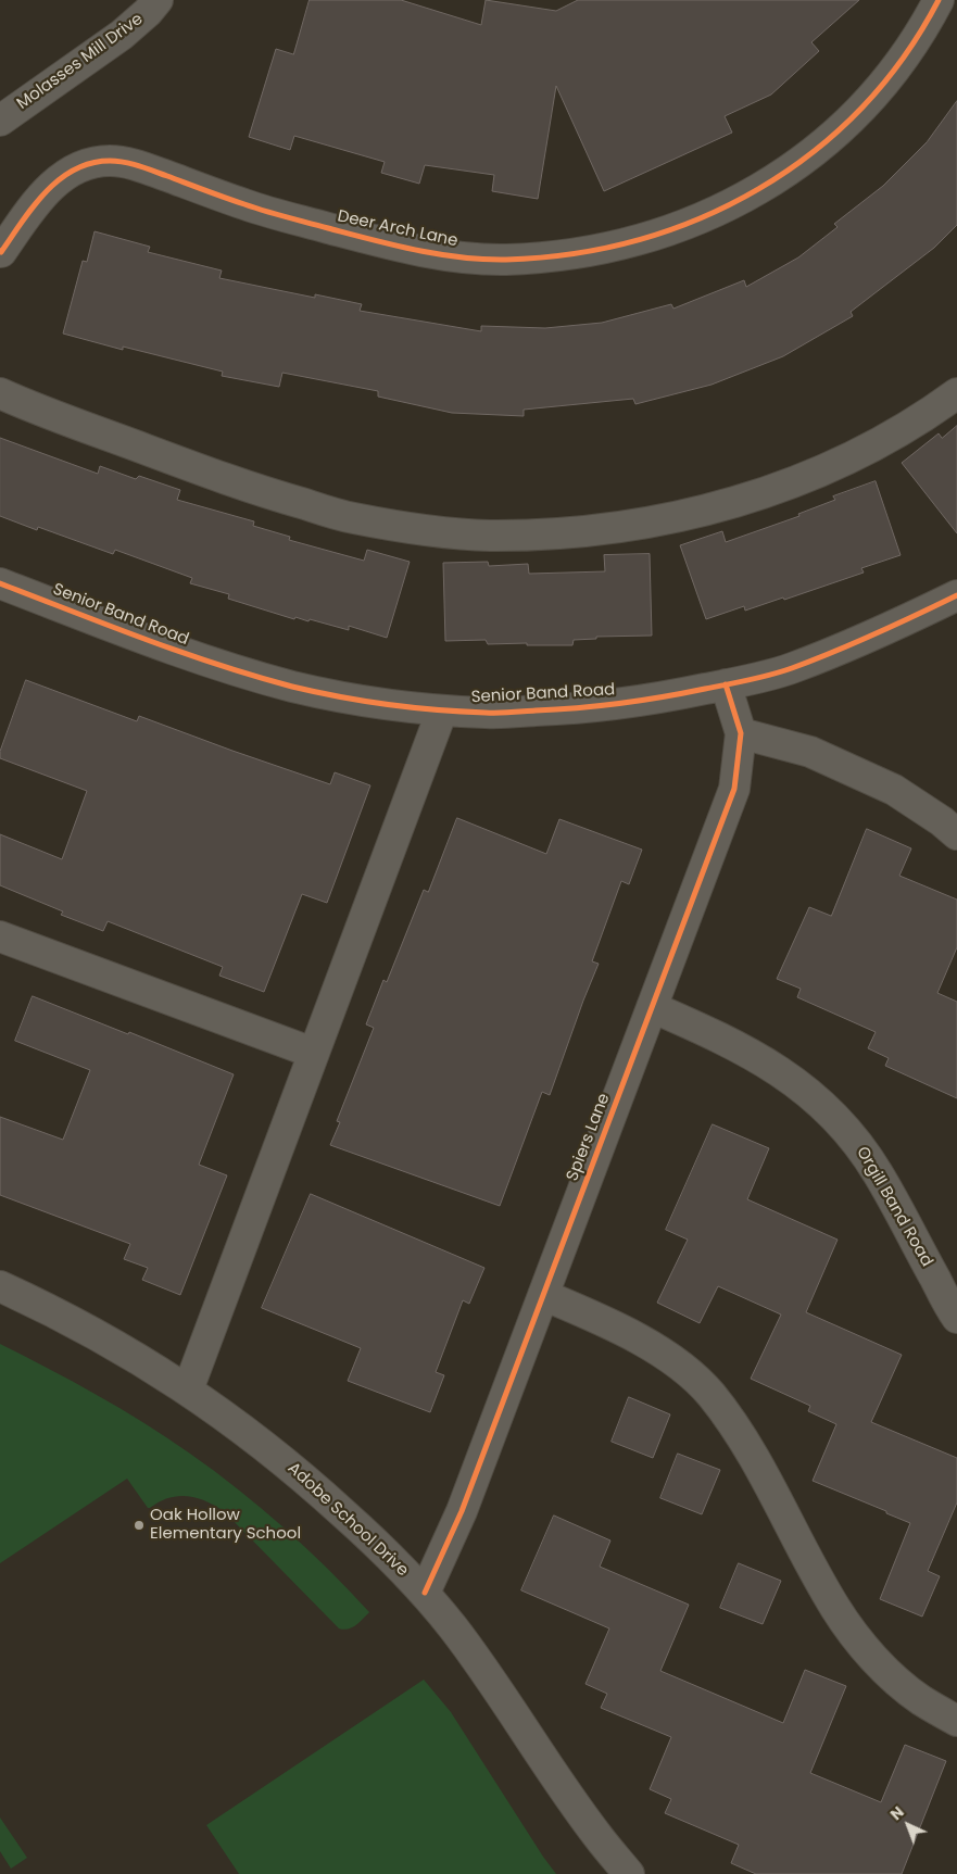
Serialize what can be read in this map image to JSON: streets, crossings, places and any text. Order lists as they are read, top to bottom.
{
  "streets": {
    "street": [
      "Molasses Mill Drive",
      "Deer Arch Lane",
      "Senior Band Road",
      "Spiers Lane",
      "Orgill Band Road",
      "Adobe School Drive"
    ]
  },
  "crossings": [
    ["Senior Band Road", "Spiers Lane"],
    ["Spiers Lane", "Orgill Band Road"],
    ["Spiers Lane", "Adobe School Drive"]
  ],
  "places": ["Oak Hollow Elementary School"],
  "north": "top left"
}
